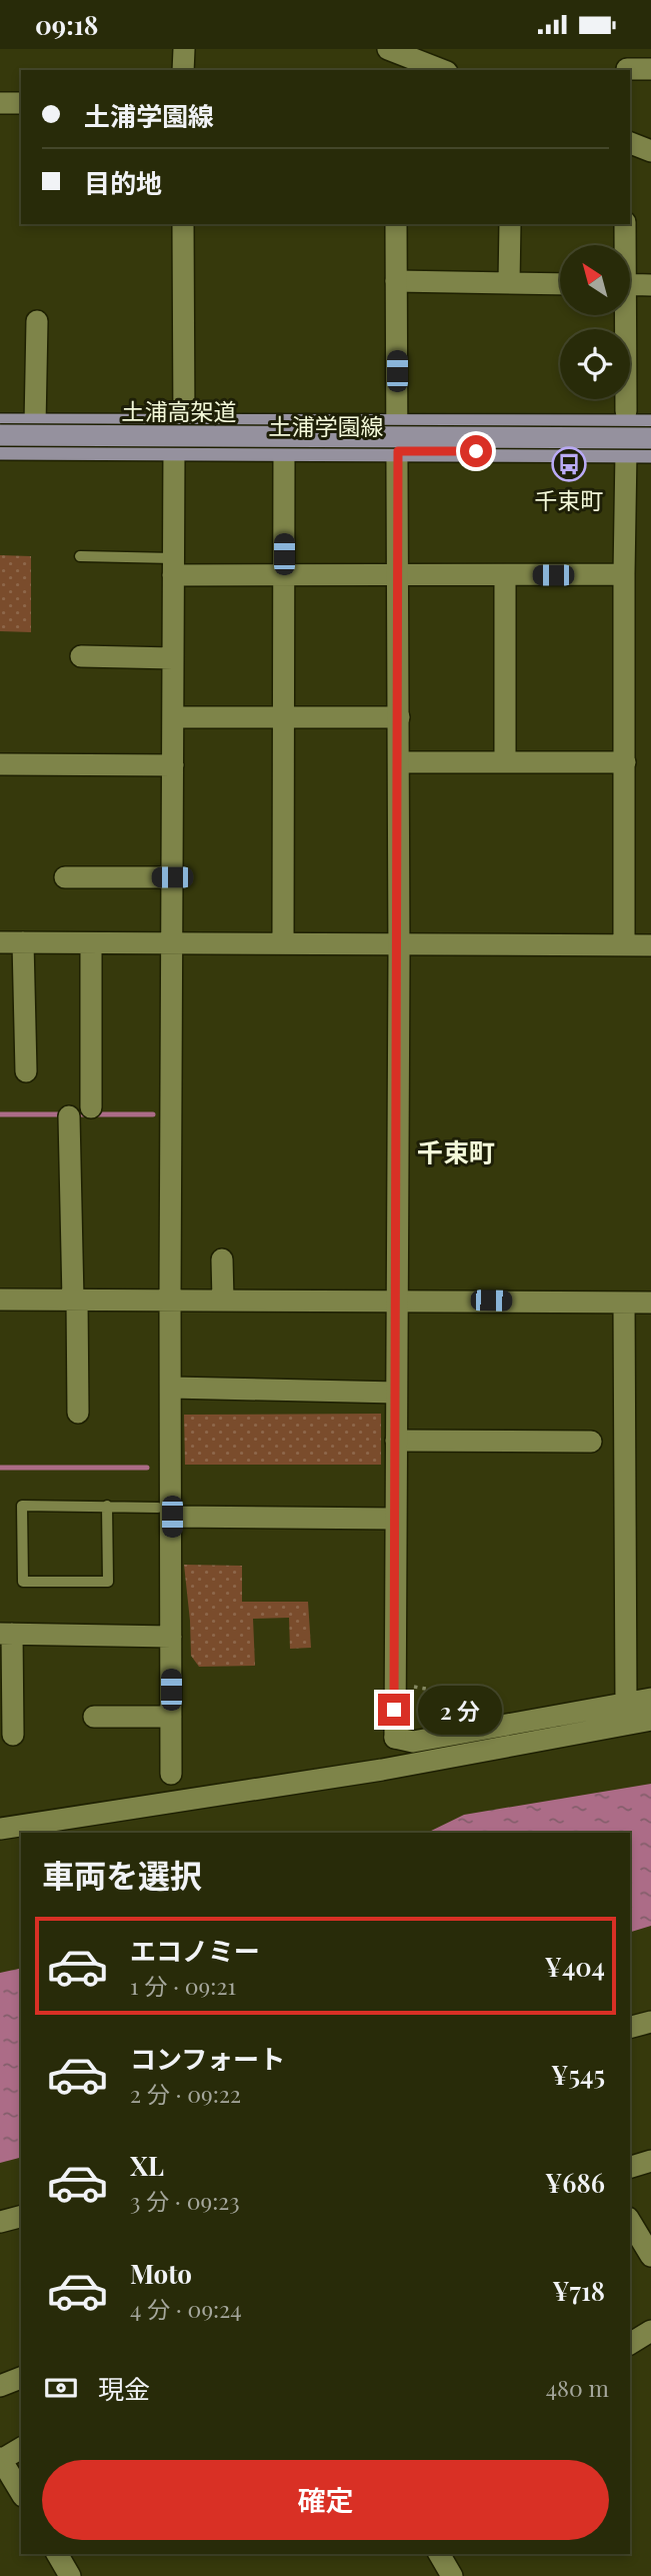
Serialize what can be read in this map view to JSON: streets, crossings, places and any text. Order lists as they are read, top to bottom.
{
  "streets": {
    "main road": ["土浦高架道", "土浦学園線"]
  },
  "districts": ["千束町"],
  "places": {
    "bus stop": ["千束町"]
  },
  "north": "top left",
  "page": {
    "status": "09:18",
    "banner": ["土浦学園線", "目的地"],
    "bubble": "2 分",
    "heading": "車両を選択",
    "list": [
      {
        "name": "エコノミー",
        "note": "1 分 · 09:21",
        "value": "¥404"
      },
      {
        "name": "コンフォート",
        "note": "2 分 · 09:22",
        "value": "¥545"
      },
      {
        "name": "XL",
        "note": "3 分 · 09:23",
        "value": "¥686"
      },
      {
        "name": "Moto",
        "note": "4 分 · 09:24",
        "value": "¥718"
      }
    ],
    "pay": ["現金", "480 m"],
    "buttons": "確定"
  }
}
